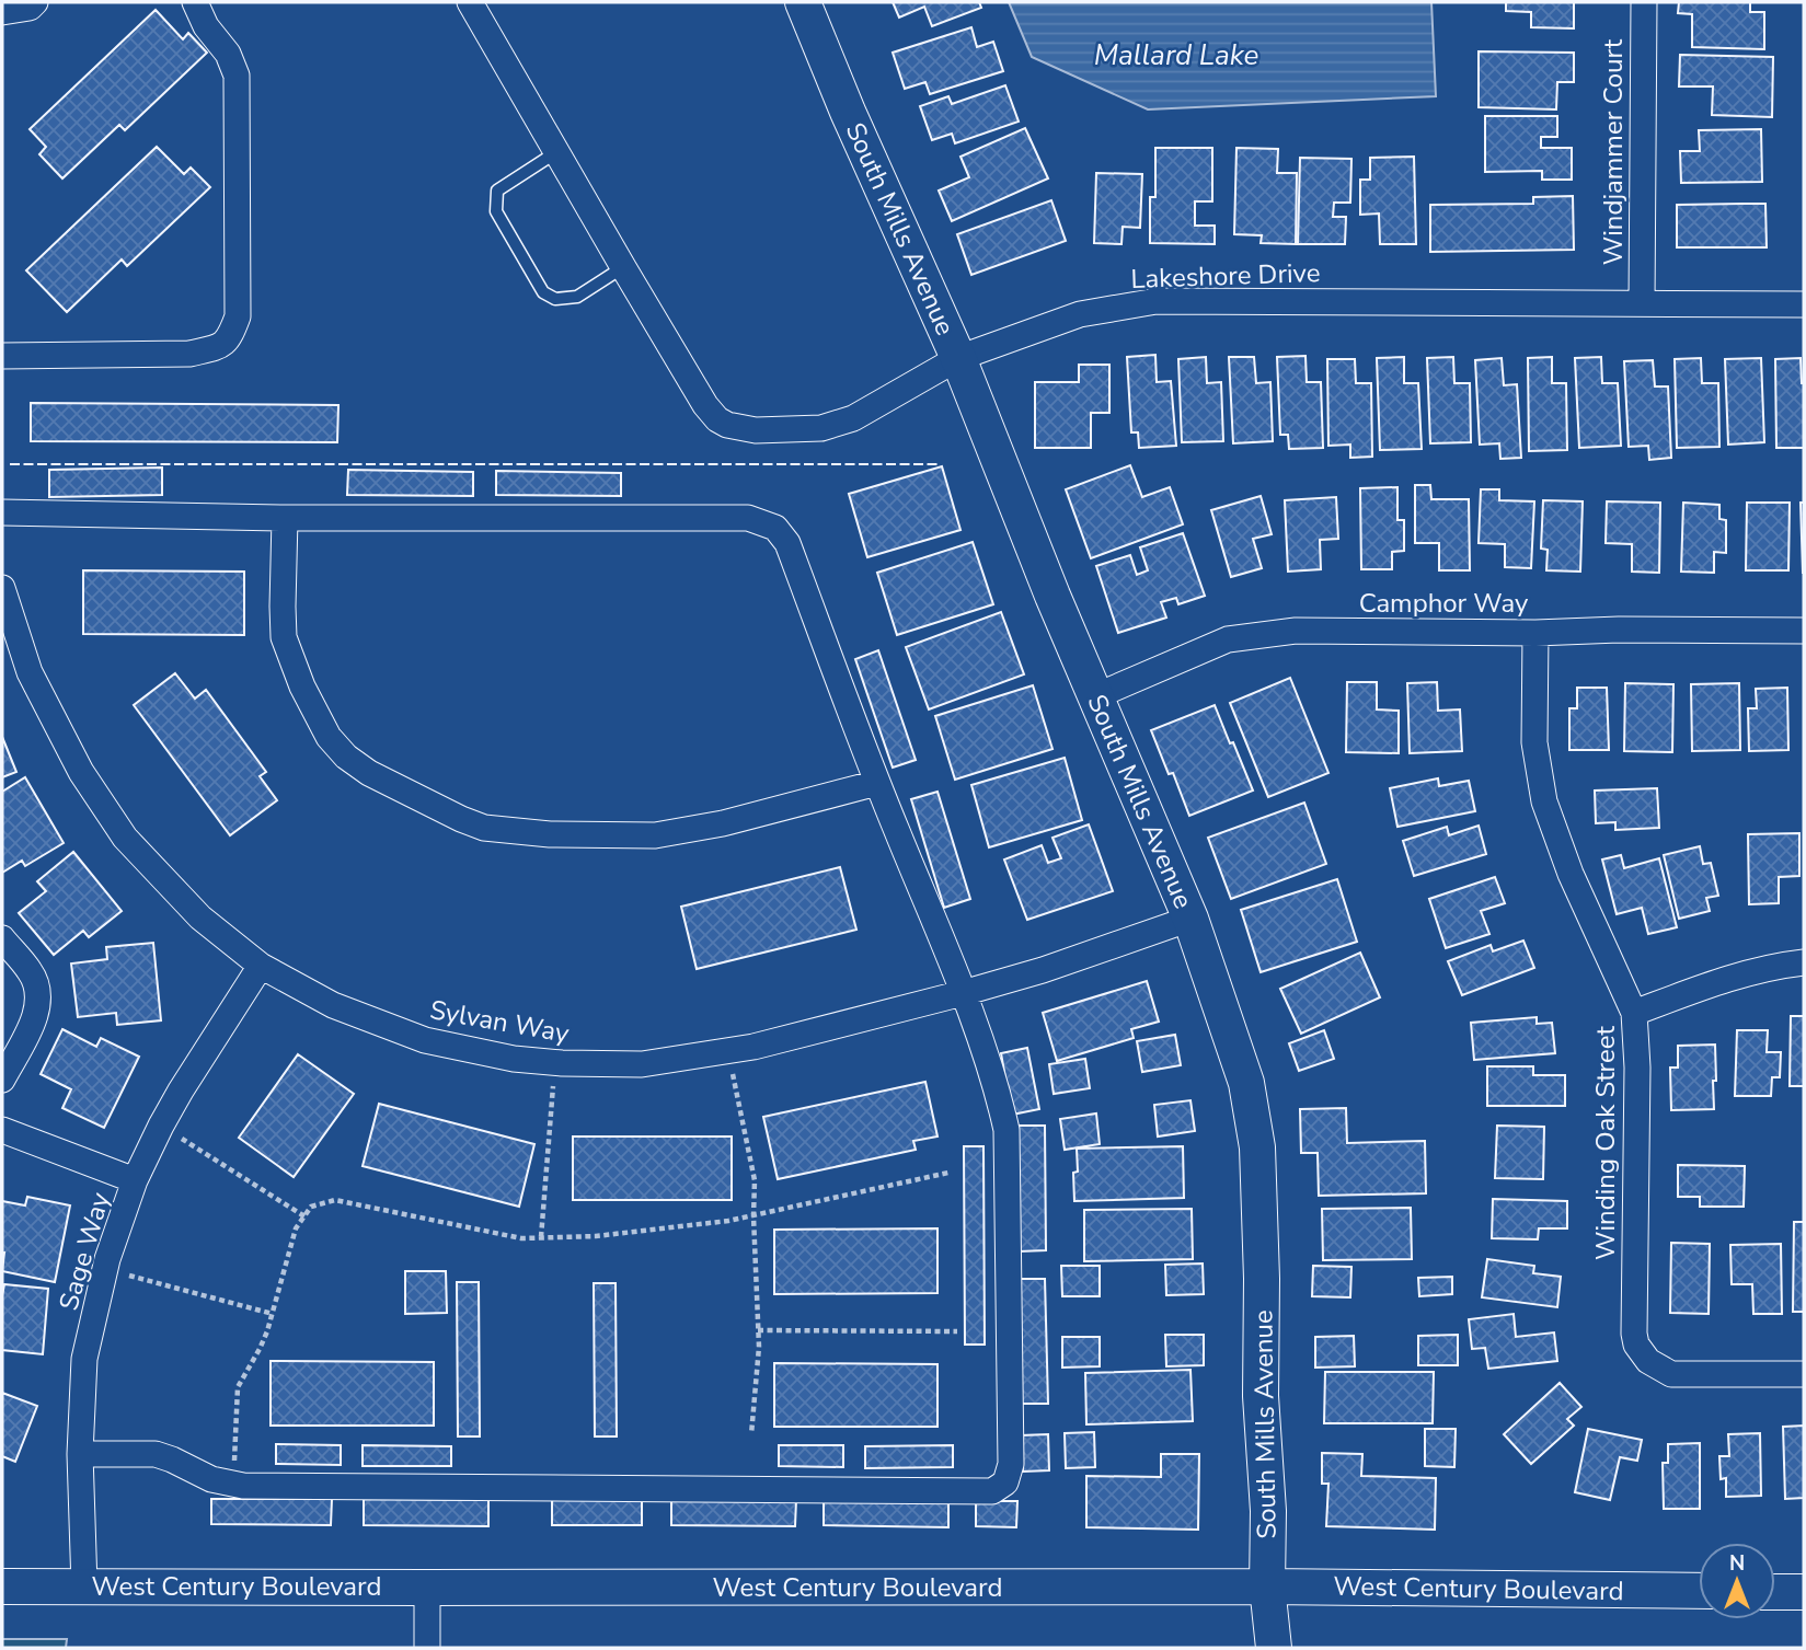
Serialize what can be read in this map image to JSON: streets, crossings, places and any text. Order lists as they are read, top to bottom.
{
  "streets": {
    "street": [
      "Windjammer Court",
      "South Mills Avenue",
      "Lakeshore Drive",
      "Camphor Way",
      "Sylvan Way",
      "Winding Oak Street",
      "Sage Way",
      "West Century Boulevard"
    ]
  },
  "crossings": [
    ["Windjammer Court", "Lakeshore Drive"],
    ["South Mills Avenue", "Lakeshore Drive"],
    ["South Mills Avenue", "Camphor Way"],
    ["South Mills Avenue", "Sylvan Way"],
    ["South Mills Avenue", "West Century Boulevard"],
    ["Camphor Way", "Winding Oak Street"],
    ["Sylvan Way", "Sage Way"],
    ["Sage Way", "West Century Boulevard"]
  ],
  "water": ["Mallard Lake"],
  "north": "top"
}
